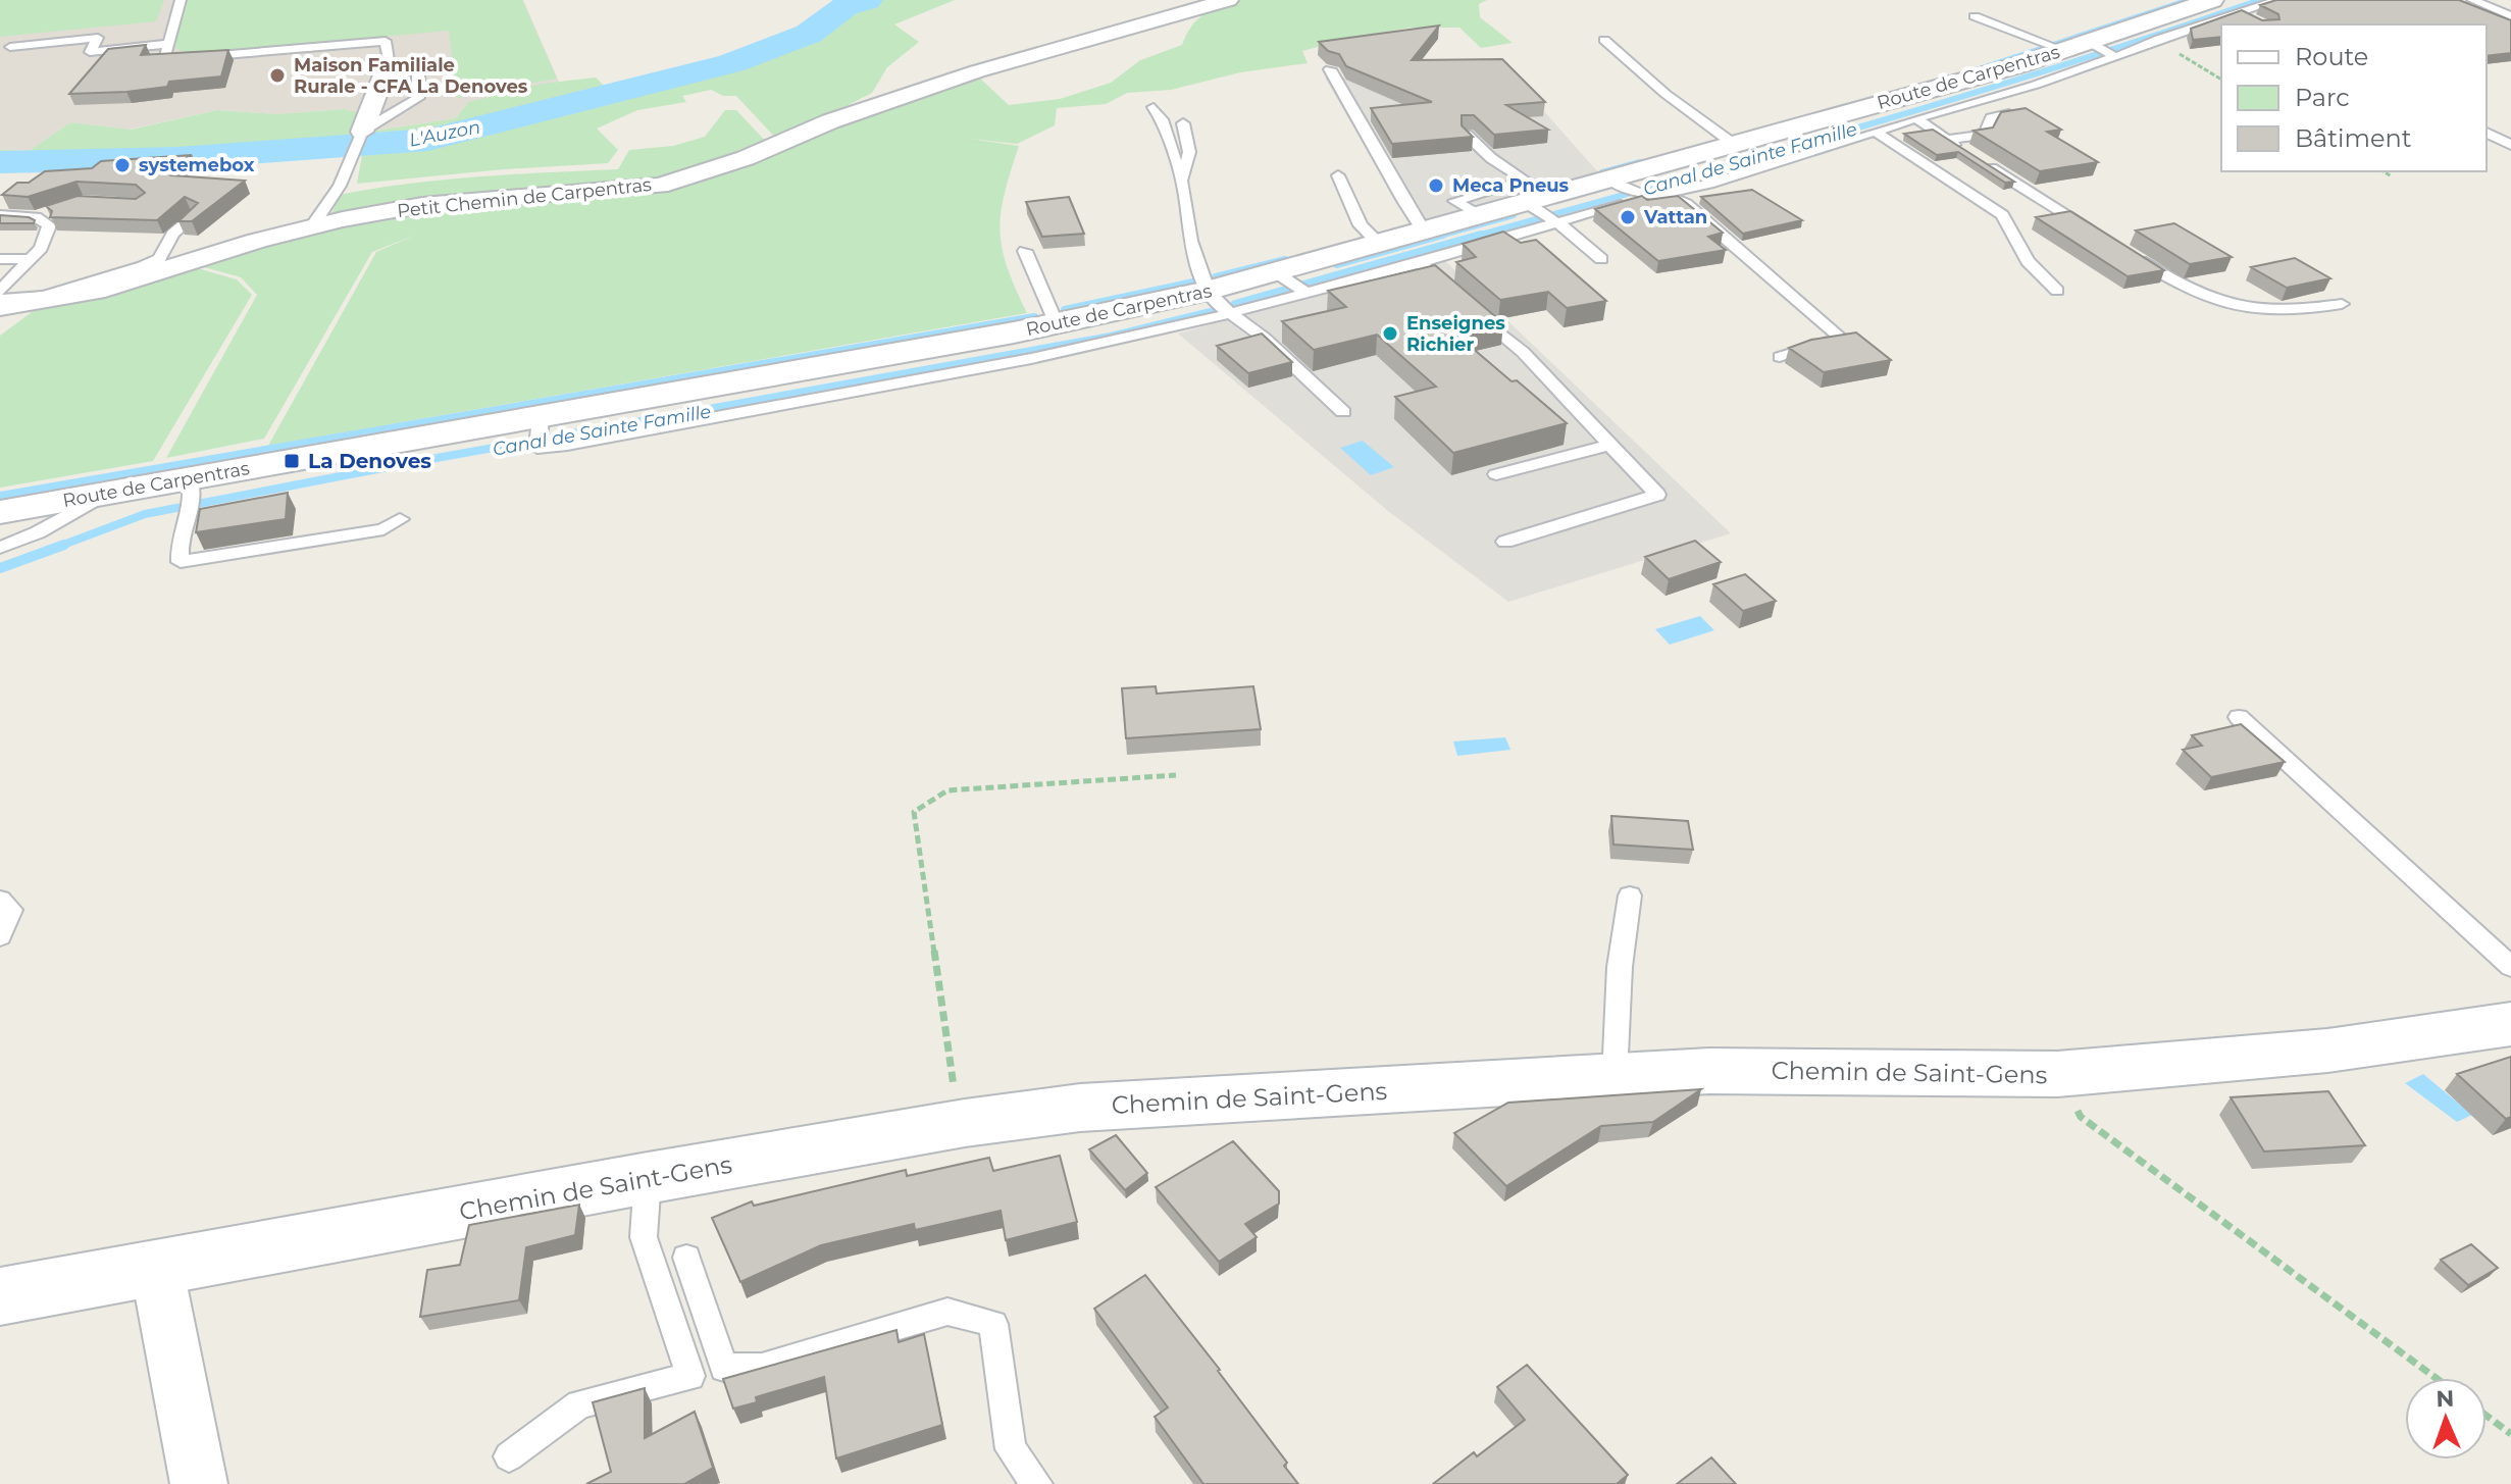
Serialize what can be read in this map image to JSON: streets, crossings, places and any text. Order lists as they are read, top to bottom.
{
  "streets": {
    "main road": ["Route de Carpentras", "Chemin de Saint-Gens"],
    "street": ["Petit Chemin de Carpentras"]
  },
  "water": ["L'Auzon", "Canal de Sainte Famille"],
  "places": {
    "other": [
      "Maison Familiale Rurale - CFA La Denoves",
      "systemebox",
      "Meca Pneus",
      "Vattan",
      "Enseignes Richier"
    ],
    "transit": ["La Denoves"]
  },
  "legend": ["Route", "Parc", "Bâtiment"],
  "north": "top"
}
